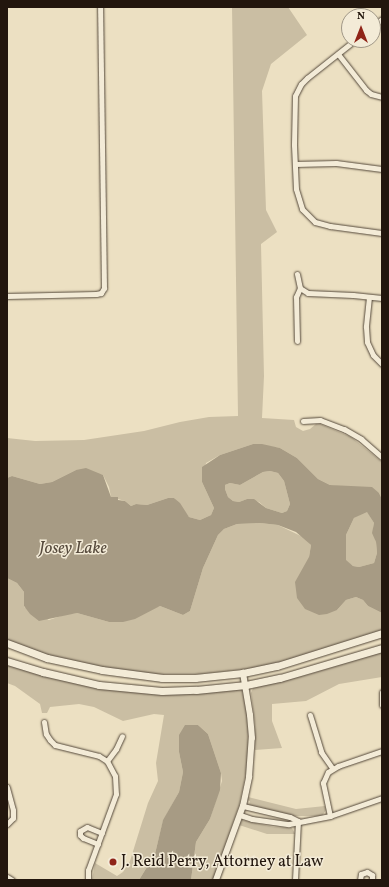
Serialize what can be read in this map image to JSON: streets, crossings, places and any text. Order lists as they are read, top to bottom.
{
  "water": ["Josey Lake"],
  "places": ["J. Reid Perry, Attorney at Law"],
  "north": "top"
}
